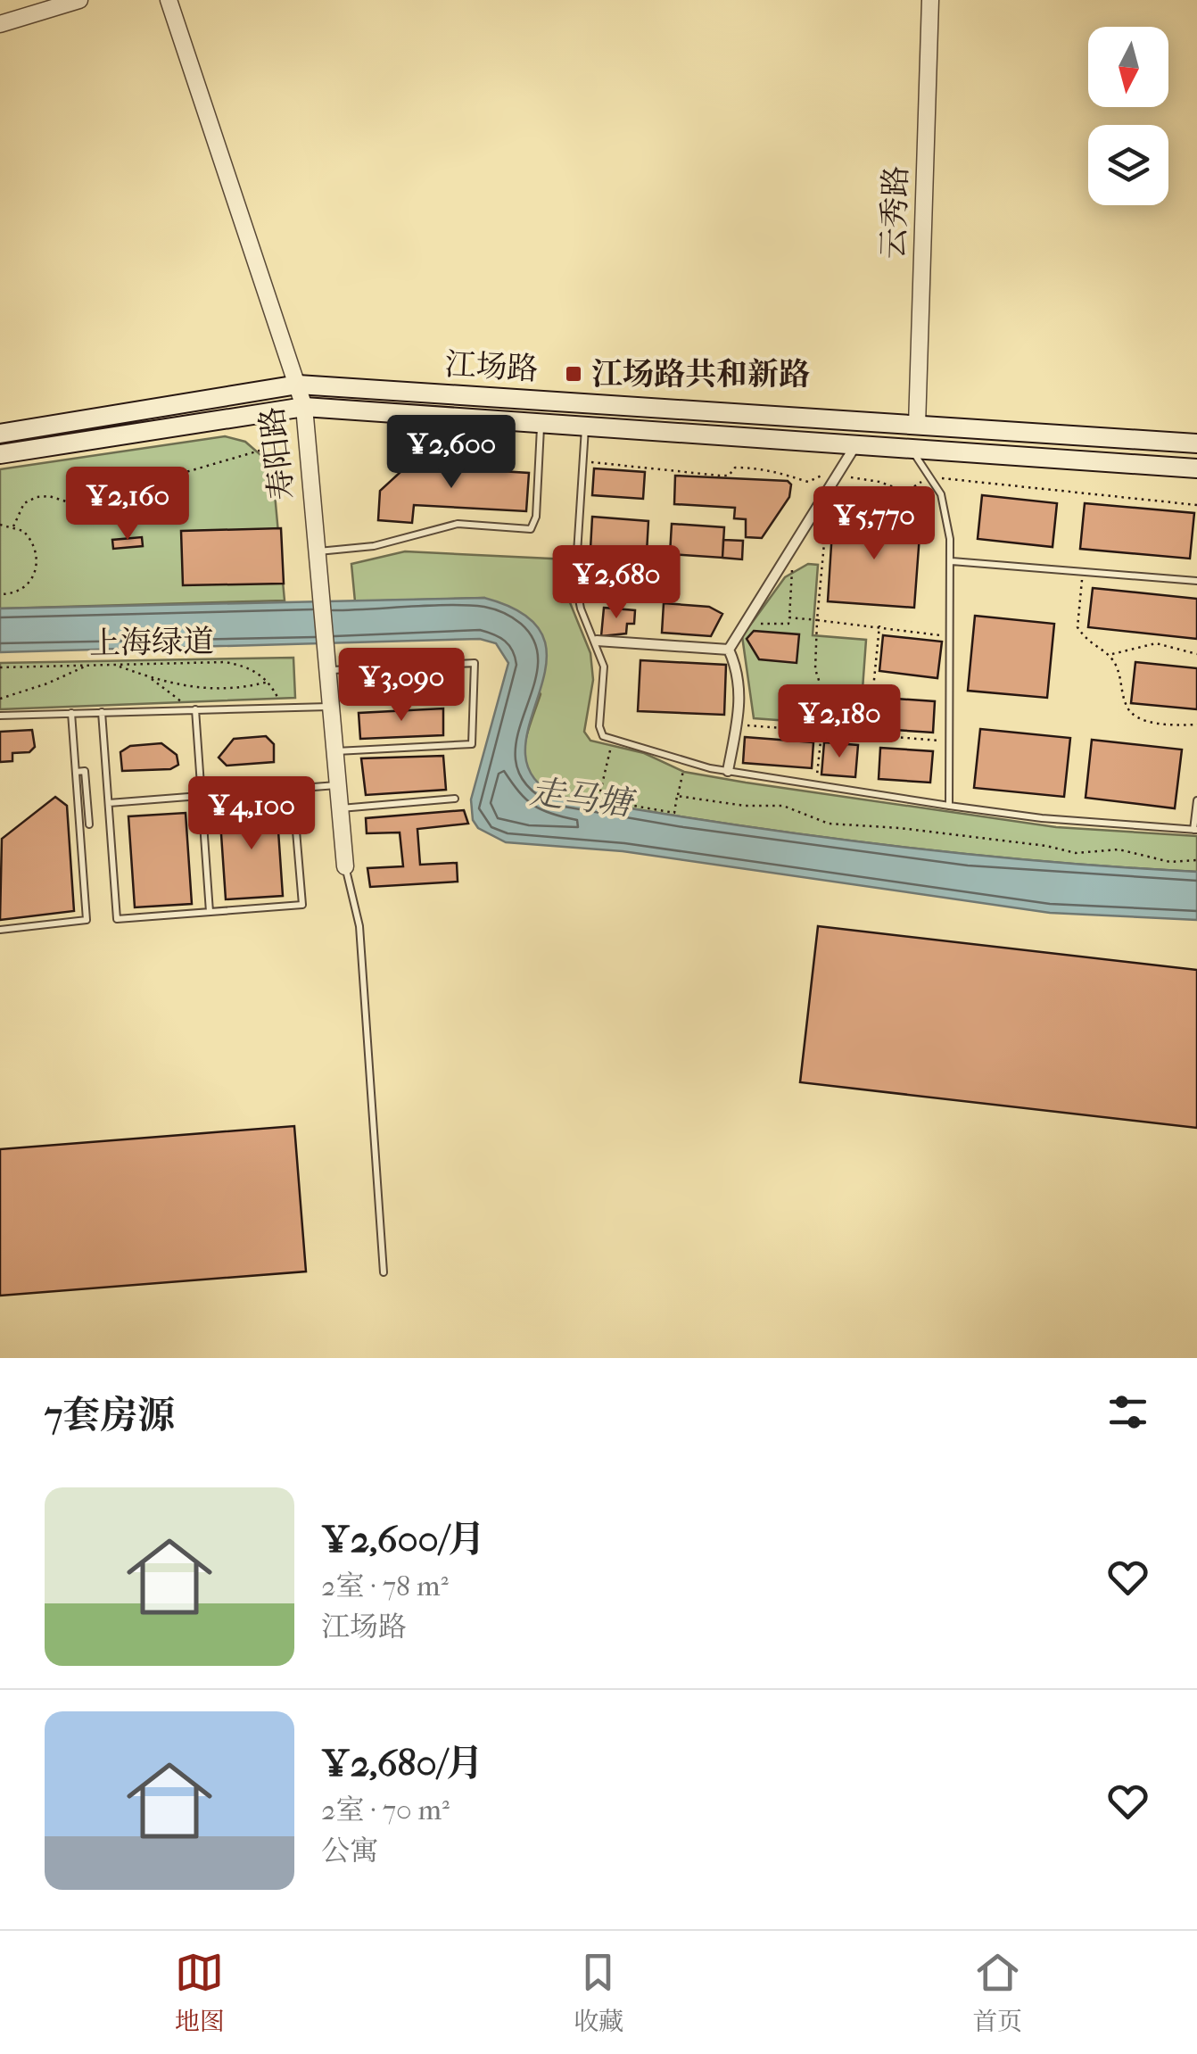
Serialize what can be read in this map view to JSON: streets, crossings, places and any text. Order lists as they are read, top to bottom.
{
  "streets": {
    "main road": ["江场路"],
    "street": ["云秀路", "寿阳路"],
    "path": ["上海绿道"]
  },
  "crossings": [
    ["云秀路", "江场路"],
    ["江场路", "寿阳路"]
  ],
  "water": ["走马塘"],
  "places": {
    "transit": ["江场路共和新路"]
  },
  "north": "bottom",
  "page": {
    "price": [
      "¥2,600",
      "¥2,160",
      "¥5,770",
      "¥2,680",
      "¥3,090",
      "¥2,180",
      "¥4,100"
    ],
    "heading": "7套房源",
    "list": [
      {
        "name": "¥2,600/月",
        "note": "2室 · 78 m² · 江场路"
      },
      {
        "name": "¥2,680/月",
        "note": "2室 · 70 m² · 公寓"
      }
    ],
    "tabs": ["地图", "收藏", "首页"]
  }
}
